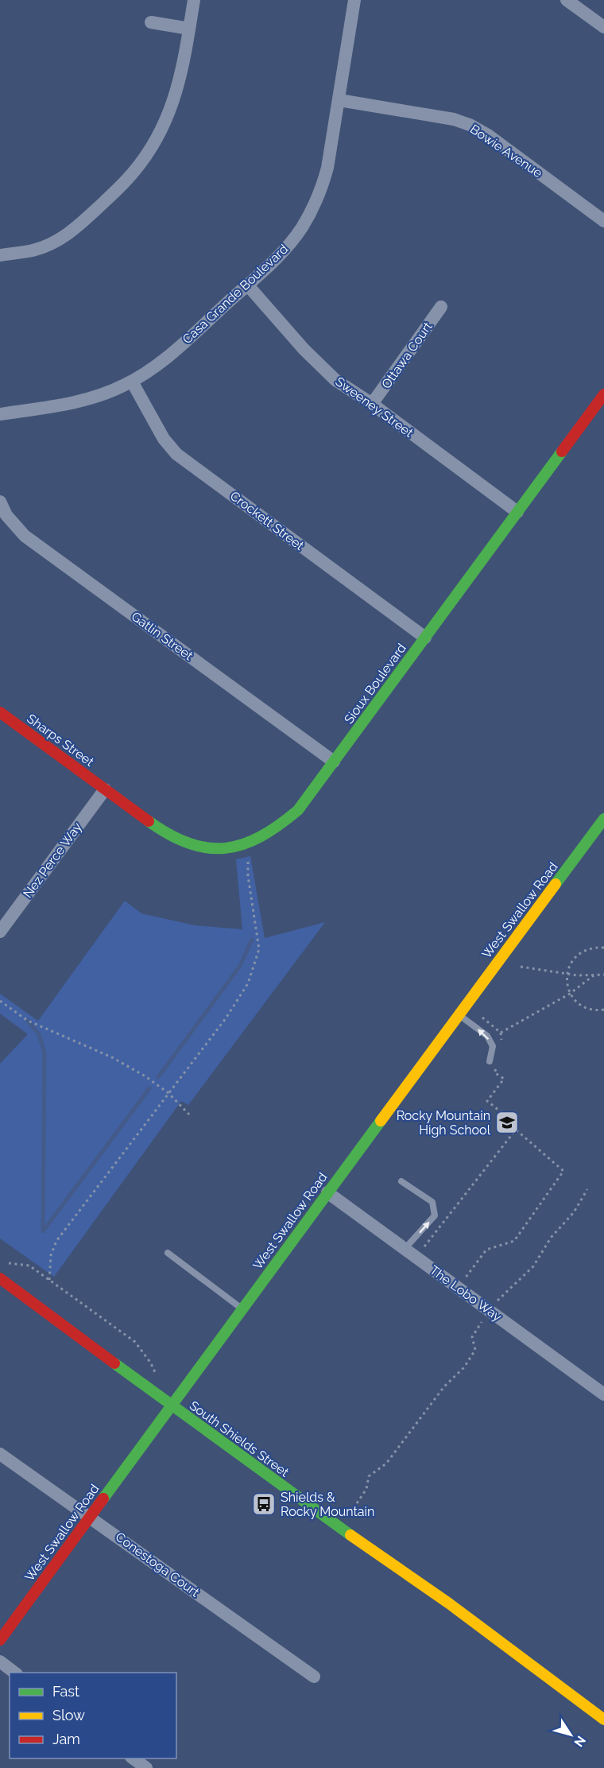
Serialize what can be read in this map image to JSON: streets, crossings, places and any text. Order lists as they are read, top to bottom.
{
  "streets": {
    "street": [
      "Bowie Avenue",
      "Casa Grande Boulevard",
      "Ottawa Court",
      "Sweeney Street",
      "Crockett Street",
      "Gatlin Street",
      "Sioux Boulevard",
      "Sharps Street",
      "Nez Perce Way",
      "West Swallow Road",
      "The Lobo Way",
      "South Shields Street",
      "Conestoga Court"
    ]
  },
  "crossings": [
    ["Bowie Avenue", "Casa Grande Boulevard"],
    ["Casa Grande Boulevard", "Sweeney Street"],
    ["Casa Grande Boulevard", "Crockett Street"],
    ["Ottawa Court", "Sweeney Street"],
    ["Sweeney Street", "Sioux Boulevard"],
    ["Crockett Street", "Sioux Boulevard"],
    ["Gatlin Street", "Sioux Boulevard"],
    ["Sioux Boulevard", "Sharps Street"],
    ["Sioux Boulevard", "Nez Perce Way"],
    ["Sharps Street", "Nez Perce Way"],
    ["West Swallow Road", "The Lobo Way"],
    ["West Swallow Road", "South Shields Street"],
    ["West Swallow Road", "Conestoga Court"]
  ],
  "places": {
    "school or university": ["Rocky Mountain High School"],
    "bus stop": ["Shields & Rocky Mountain"]
  },
  "legend": ["Fast", "Slow", "Jam"],
  "north": "bottom right"
}
